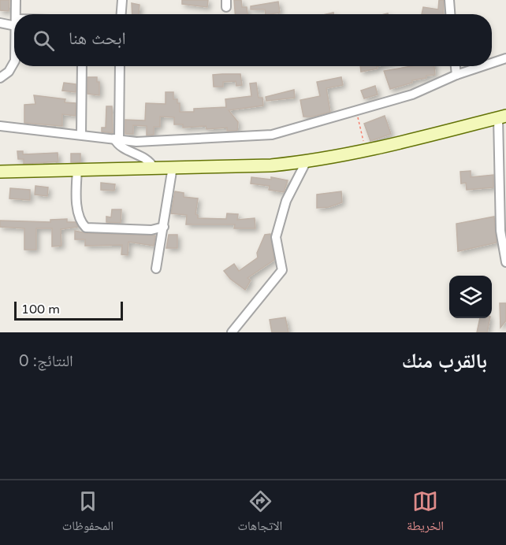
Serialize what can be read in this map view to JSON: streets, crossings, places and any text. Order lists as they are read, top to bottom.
{
  "scale_bar": "100 m",
  "page": {
    "search": "ابحث هنا",
    "scale": "100 m",
    "heading": ["بالقرب منك", "النتائج: 0"],
    "nav": ["الخريطة", "الاتجاهات", "المحفوظات"]
  }
}
